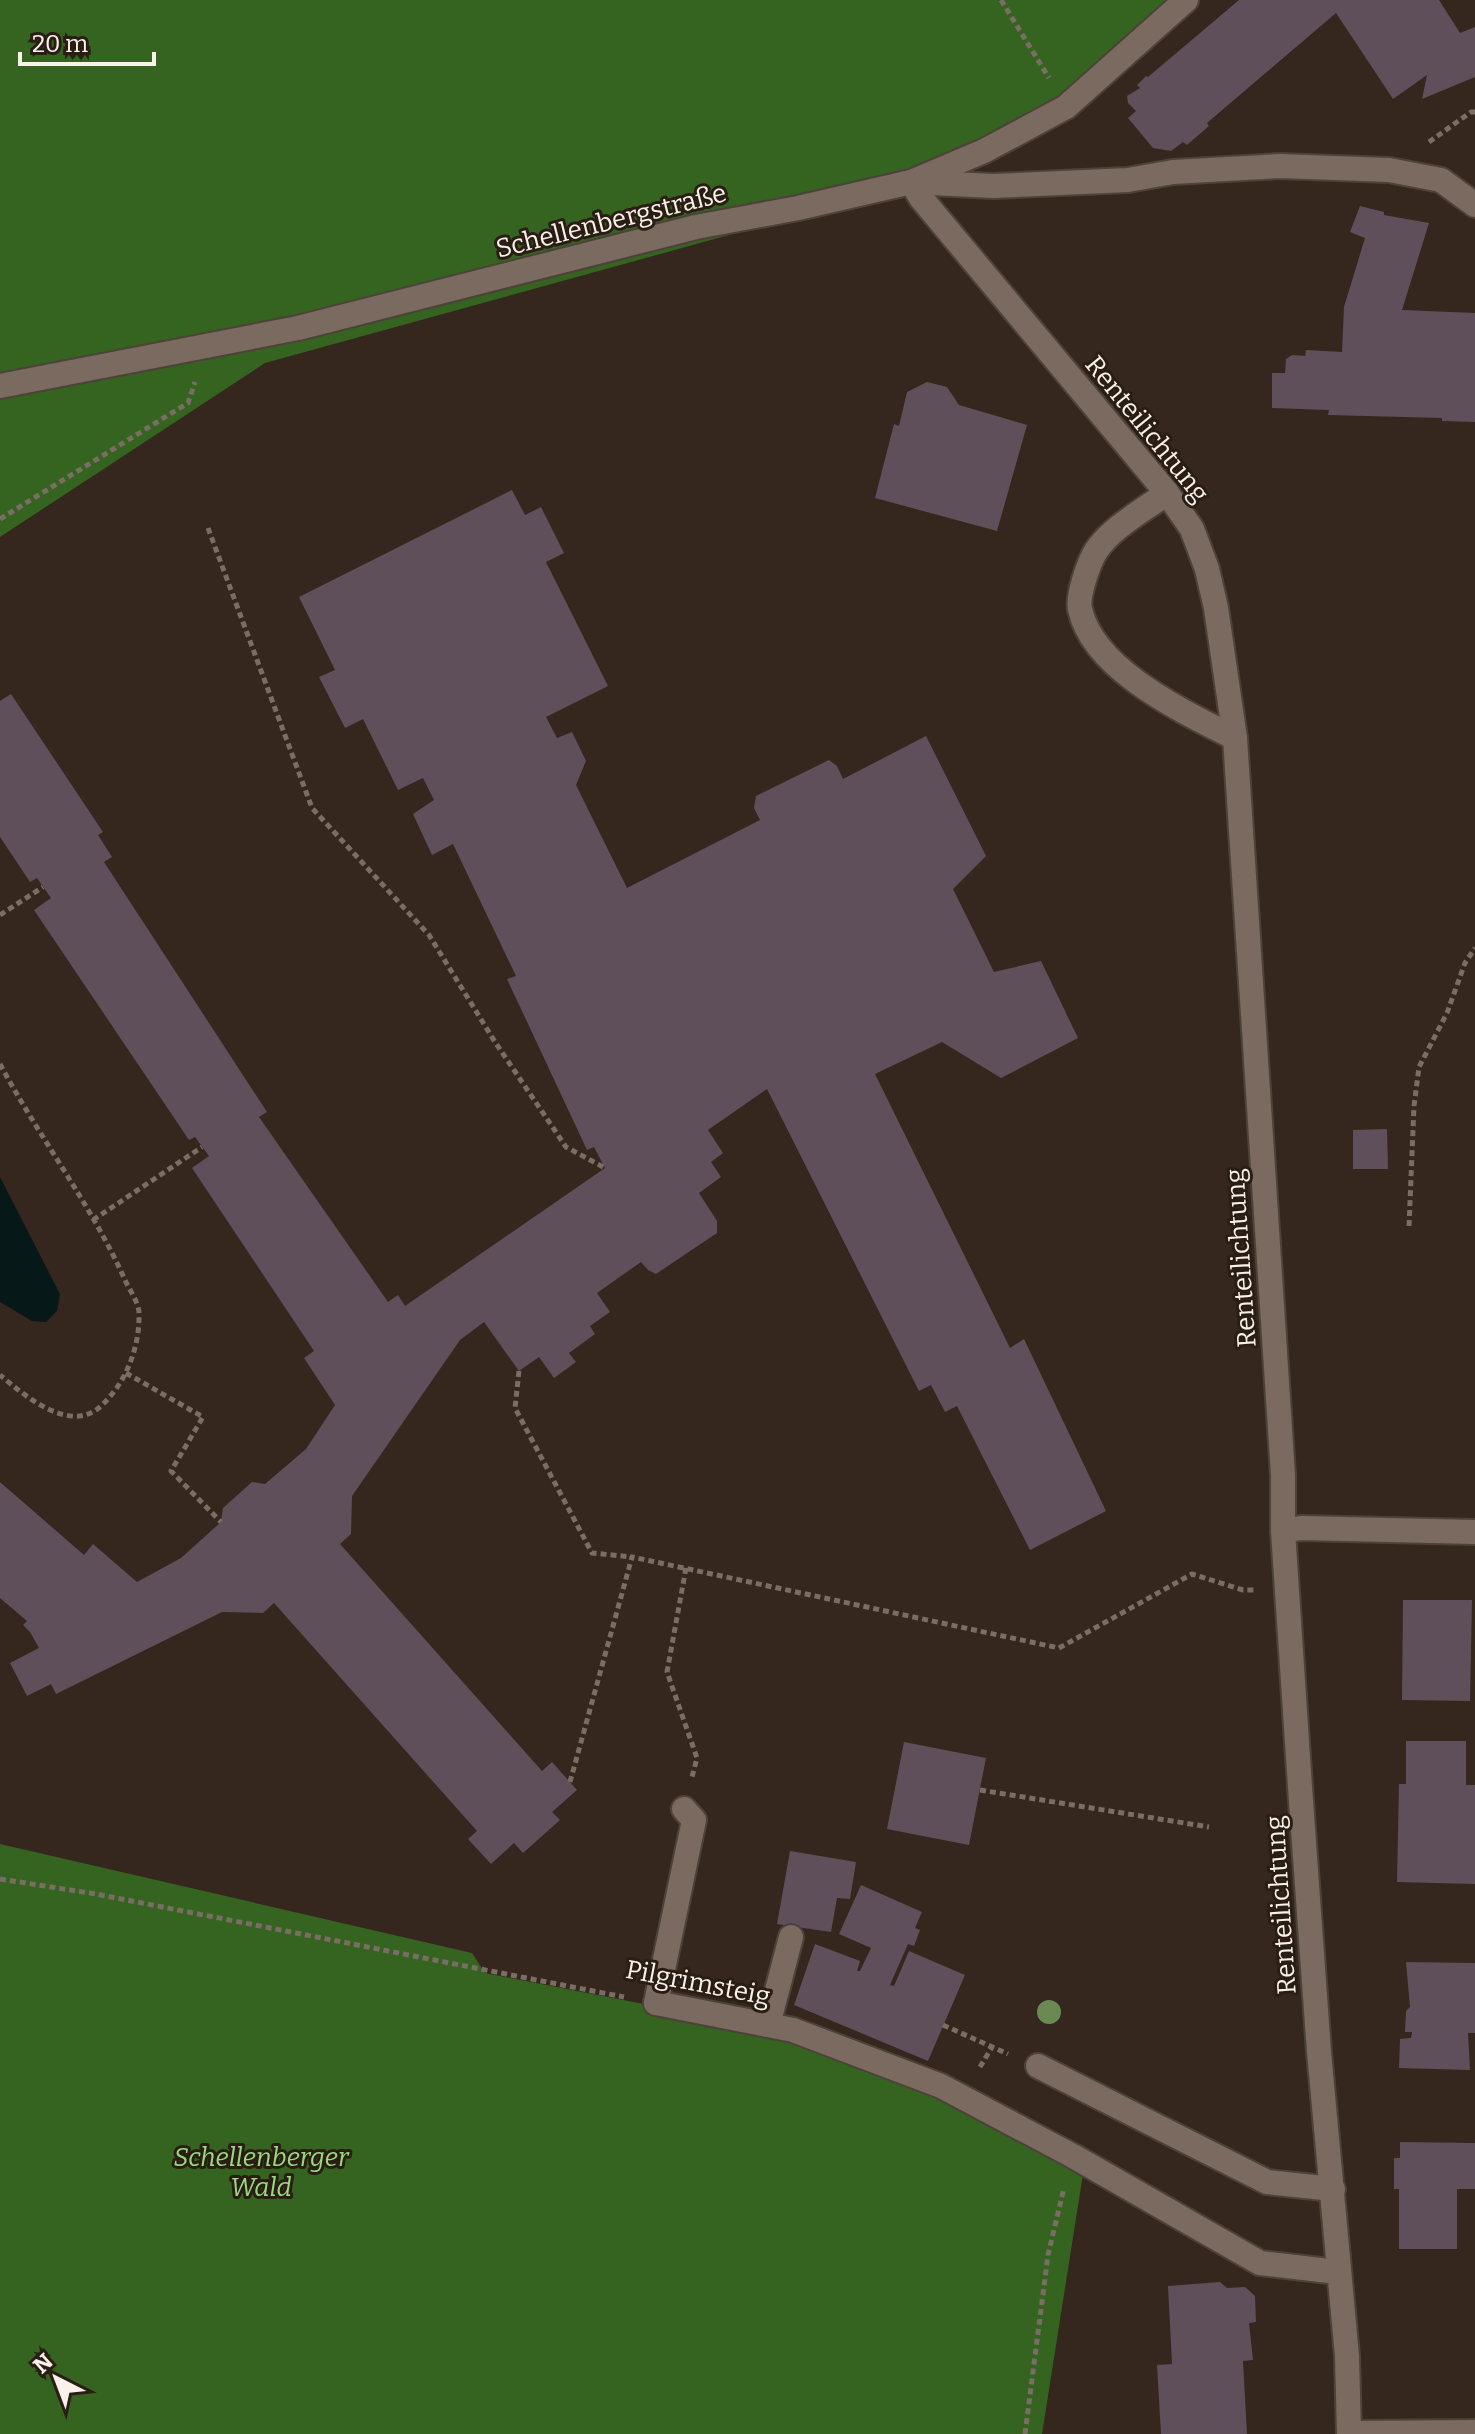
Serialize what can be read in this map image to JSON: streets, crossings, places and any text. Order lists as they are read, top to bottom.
{
  "streets": {
    "street": ["Schellenbergstraße", "Renteilichtung", "Pilgrimsteig"]
  },
  "crossings": [
    ["Schellenbergstraße", "Renteilichtung"],
    ["Renteilichtung", "Pilgrimsteig"]
  ],
  "parks": ["Schellenberger Wald"],
  "scale_bar": "20 m",
  "north": "top left"
}
